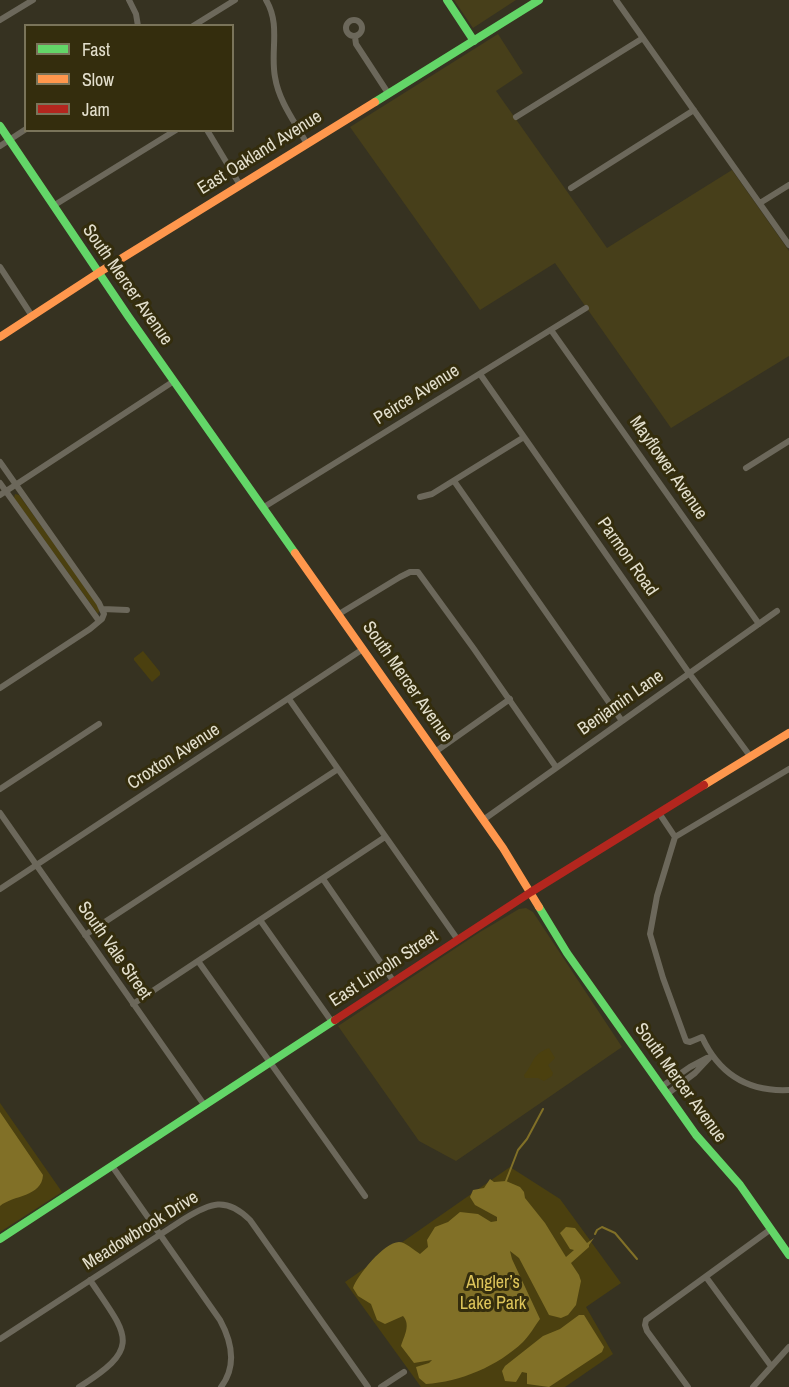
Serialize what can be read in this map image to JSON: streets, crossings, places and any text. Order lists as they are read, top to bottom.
{
  "streets": {
    "main road": ["East Oakland Avenue", "South Mercer Avenue", "East Lincoln Street"],
    "street": [
      "Peirce Avenue",
      "Mayflower Avenue",
      "Parmon Road",
      "Benjamin Lane",
      "Croxton Avenue",
      "South Vale Street",
      "Meadowbrook Drive"
    ]
  },
  "crossings": [
    ["East Oakland Avenue", "South Mercer Avenue"],
    ["South Mercer Avenue", "Peirce Avenue"],
    ["South Mercer Avenue", "Benjamin Lane"],
    ["South Mercer Avenue", "Croxton Avenue"],
    ["South Mercer Avenue", "East Lincoln Street"],
    ["Peirce Avenue", "Mayflower Avenue"],
    ["Peirce Avenue", "Parmon Road"],
    ["Mayflower Avenue", "Benjamin Lane"],
    ["Parmon Road", "Benjamin Lane"],
    ["Parmon Road", "East Lincoln Street"],
    ["Croxton Avenue", "South Vale Street"],
    ["South Vale Street", "East Lincoln Street"]
  ],
  "parks": ["Angler’s Lake Park"],
  "legend": ["Fast", "Slow", "Jam"]
}
